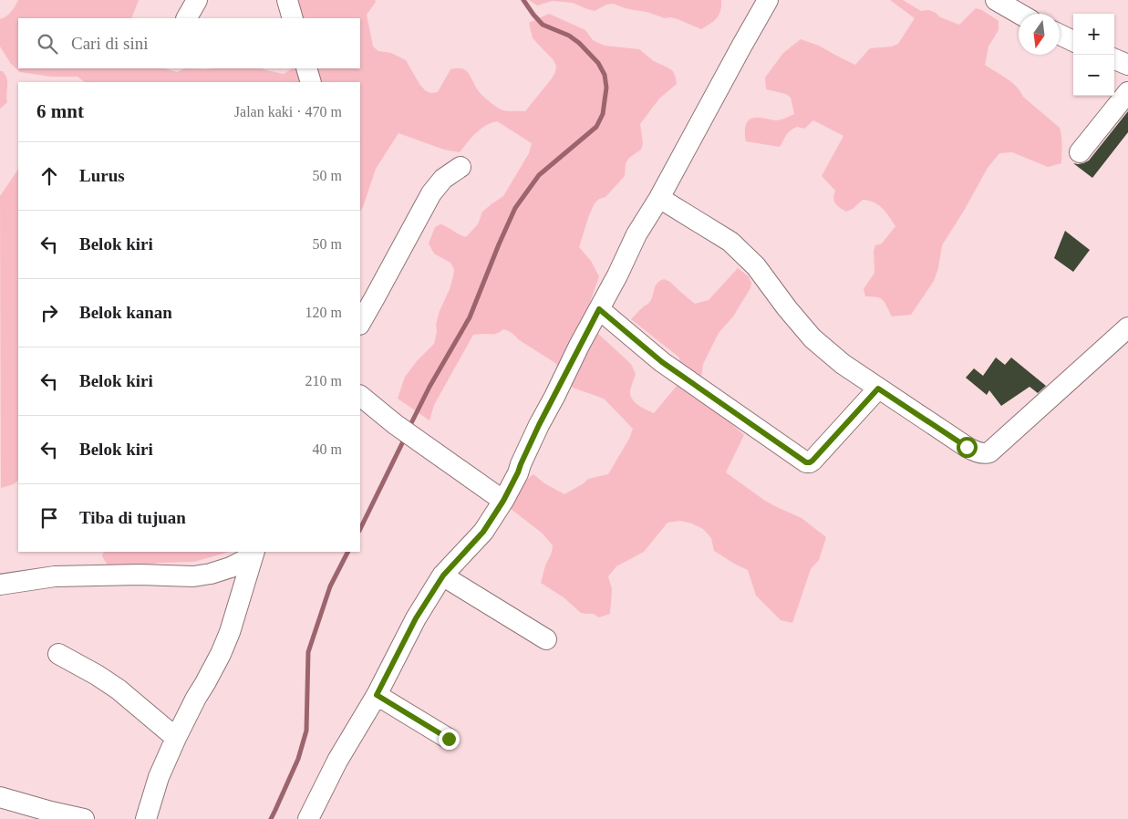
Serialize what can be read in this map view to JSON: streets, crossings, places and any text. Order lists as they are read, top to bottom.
{
  "north": "bottom",
  "page": {
    "map_buttons": ["+", "−"],
    "search": "Cari di sini",
    "heading": ["6 mnt", "Jalan kaki · 470 m"],
    "list": [
      ["Lurus", "50 m"],
      ["Belok kiri", "50 m"],
      ["Belok kanan", "120 m"],
      ["Belok kiri", "210 m"],
      ["Belok kiri", "40 m"],
      "Tiba di tujuan"
    ]
  }
}
